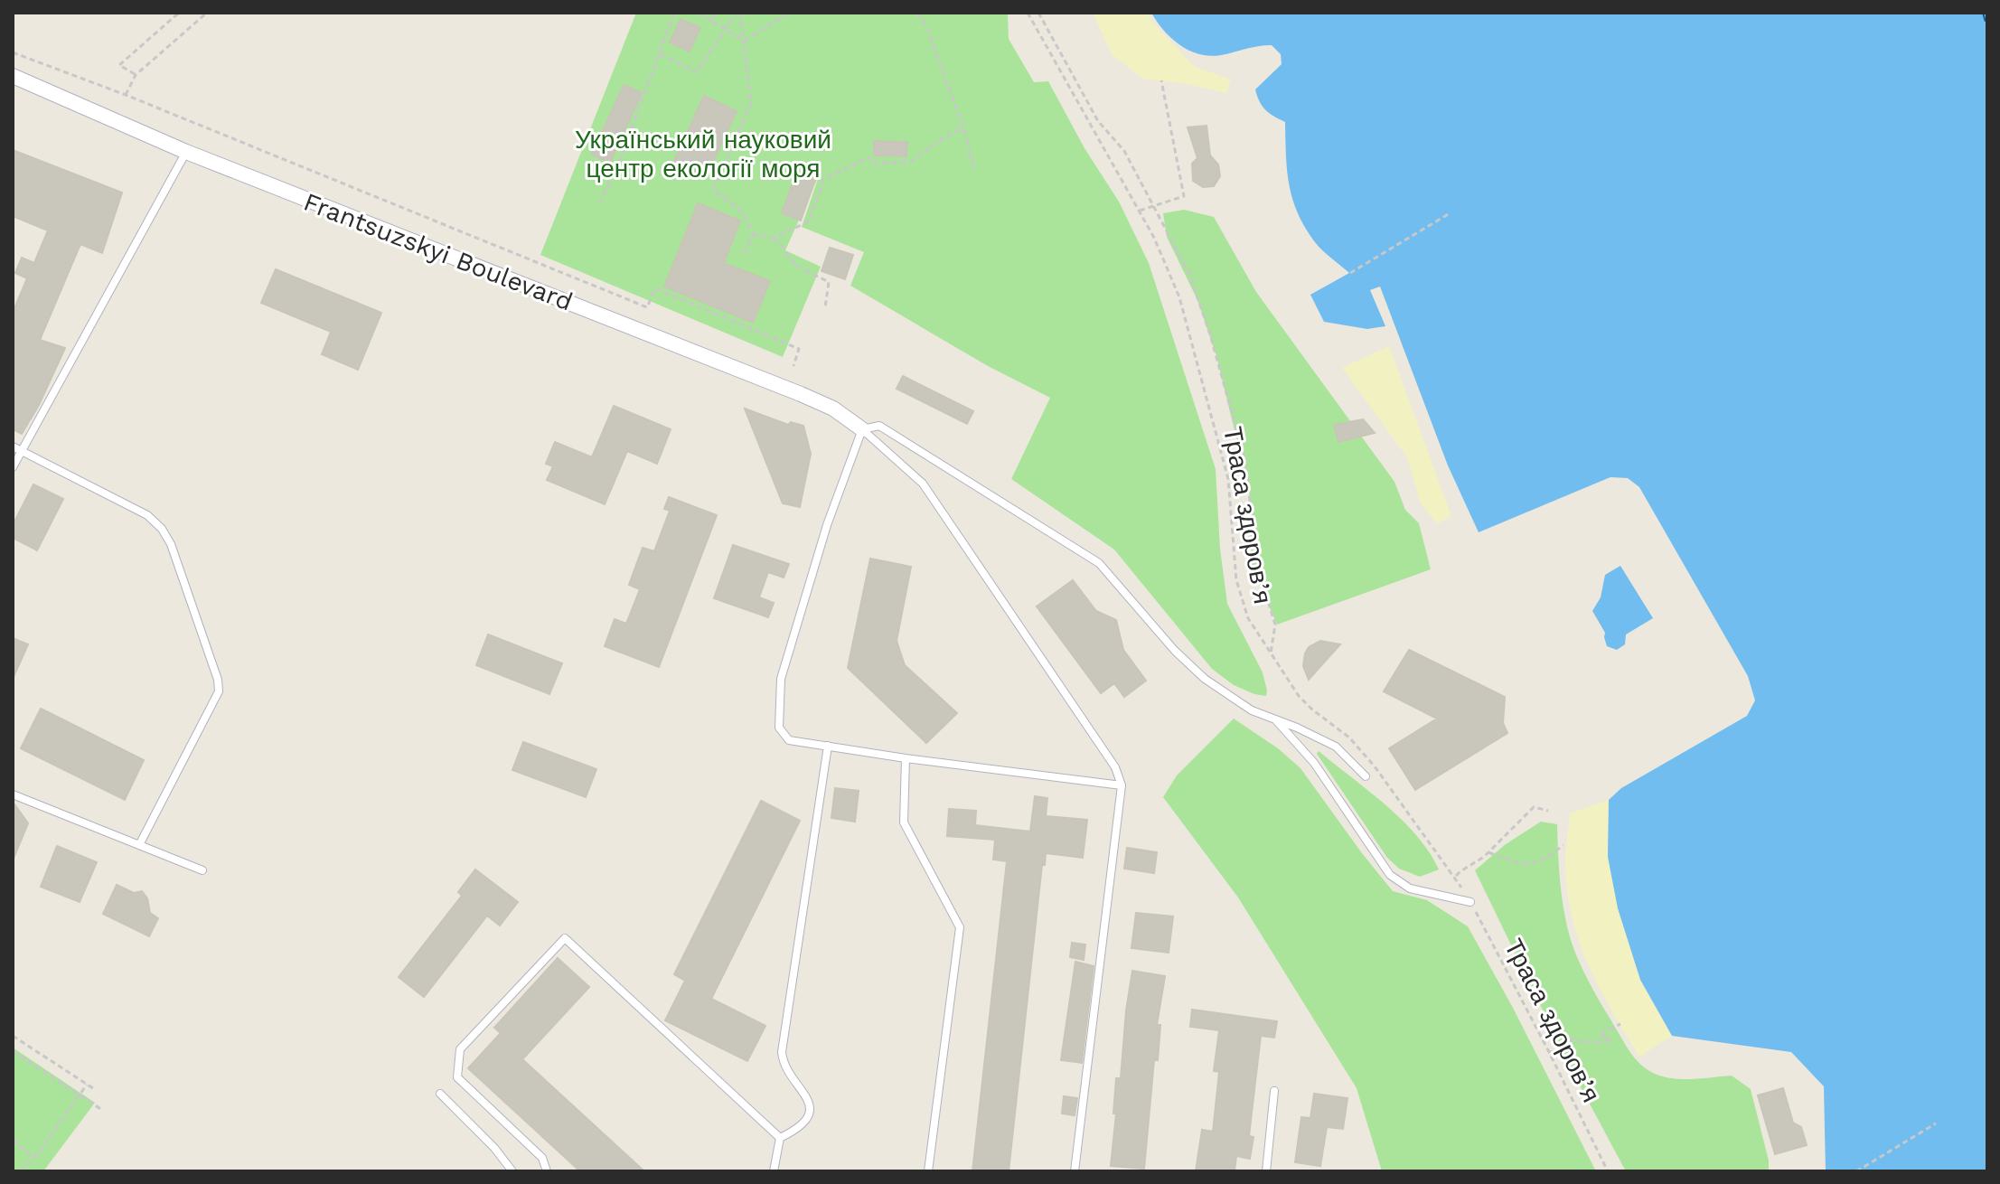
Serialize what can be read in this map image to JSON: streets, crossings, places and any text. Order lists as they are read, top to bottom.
{
  "streets": {
    "street": ["Frantsuzskyi Boulevard"],
    "path": ["Траса здоров’я"]
  },
  "parks": ["Український науковий центр екології моря"]
}
